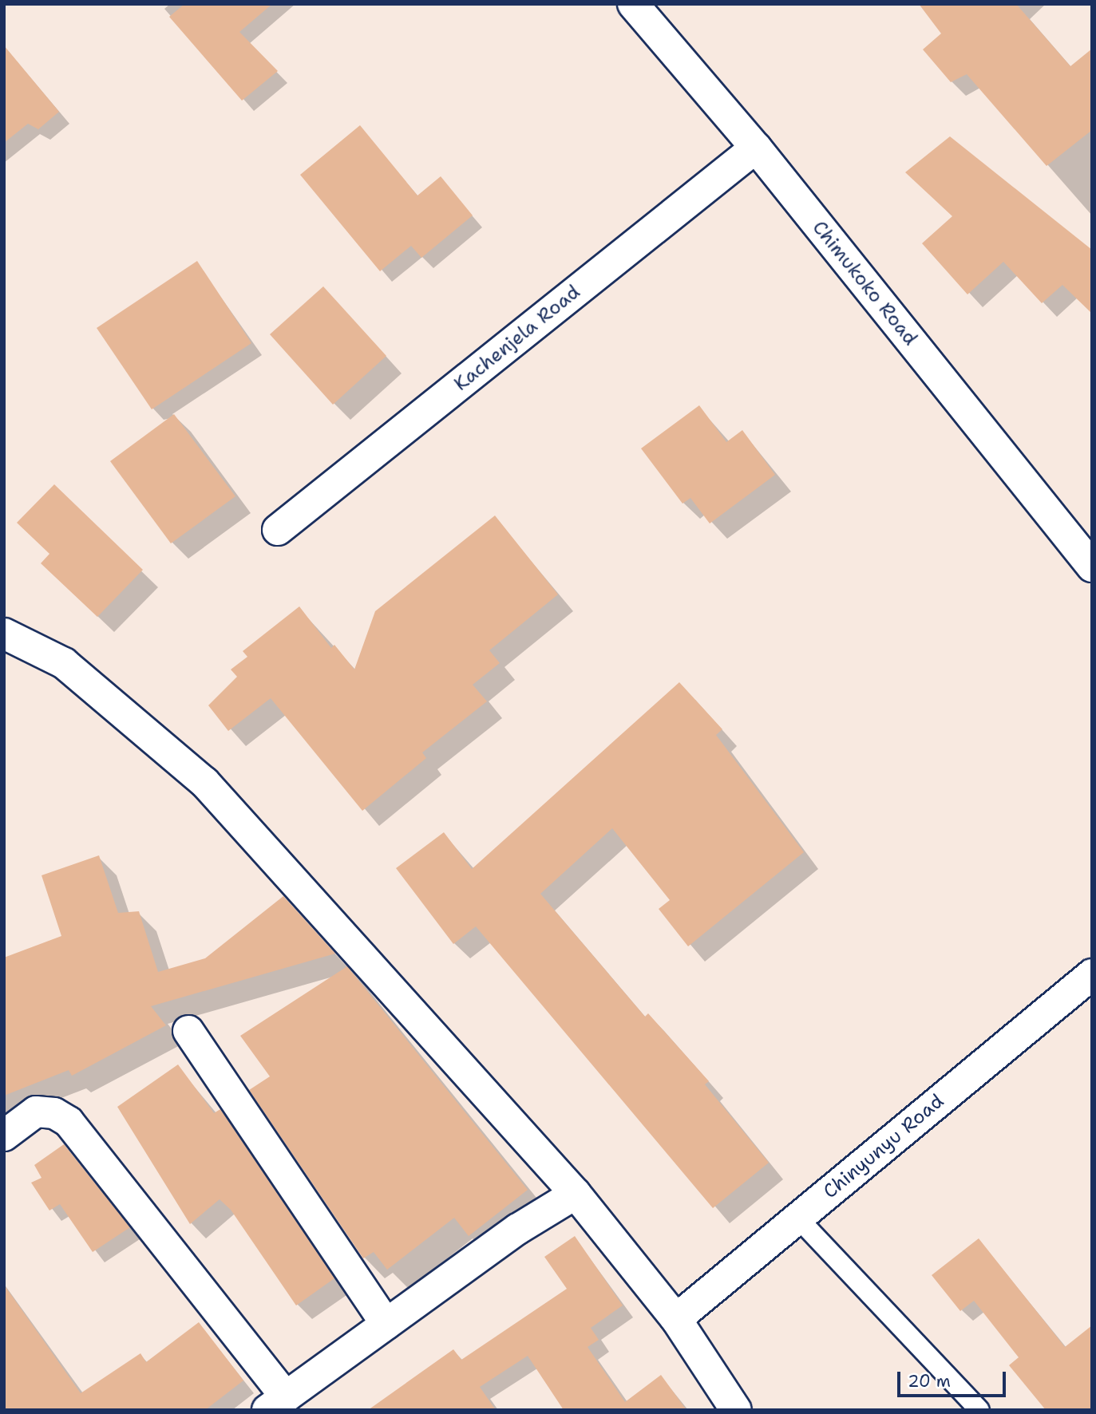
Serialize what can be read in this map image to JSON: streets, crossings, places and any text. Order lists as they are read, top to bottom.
{
  "streets": {
    "street": ["Chimukoko Road", "Kachenjela Road", "Chinyunyu Road"]
  },
  "crossings": [
    ["Chimukoko Road", "Kachenjela Road"]
  ],
  "scale_bar": "20 m"
}
